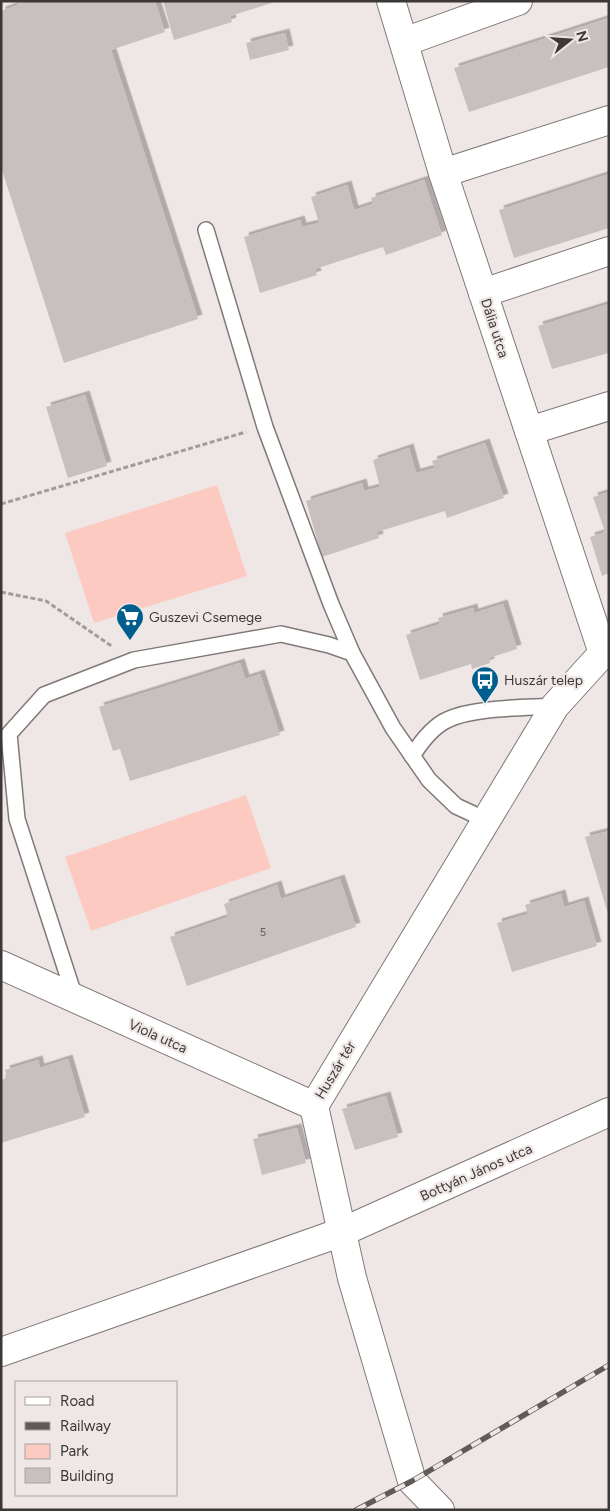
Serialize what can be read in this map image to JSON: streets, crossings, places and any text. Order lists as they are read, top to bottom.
{
  "streets": {
    "street": [
      "Dália utca",
      "Viola utca",
      "Huszár tér",
      "Bottyán János utca"
    ]
  },
  "crossings": [
    ["Dália utca", "Huszár tér"],
    ["Viola utca", "Huszár tér"],
    ["Huszár tér", "Bottyán János utca"]
  ],
  "places": {
    "supermarket": ["Guszevi Csemege"],
    "bus stop": ["Huszár telep"]
  },
  "house_numbers": ["5"],
  "legend": [
    "Road",
    "Railway",
    "Park",
    "Building"
  ],
  "north": "right"
}
